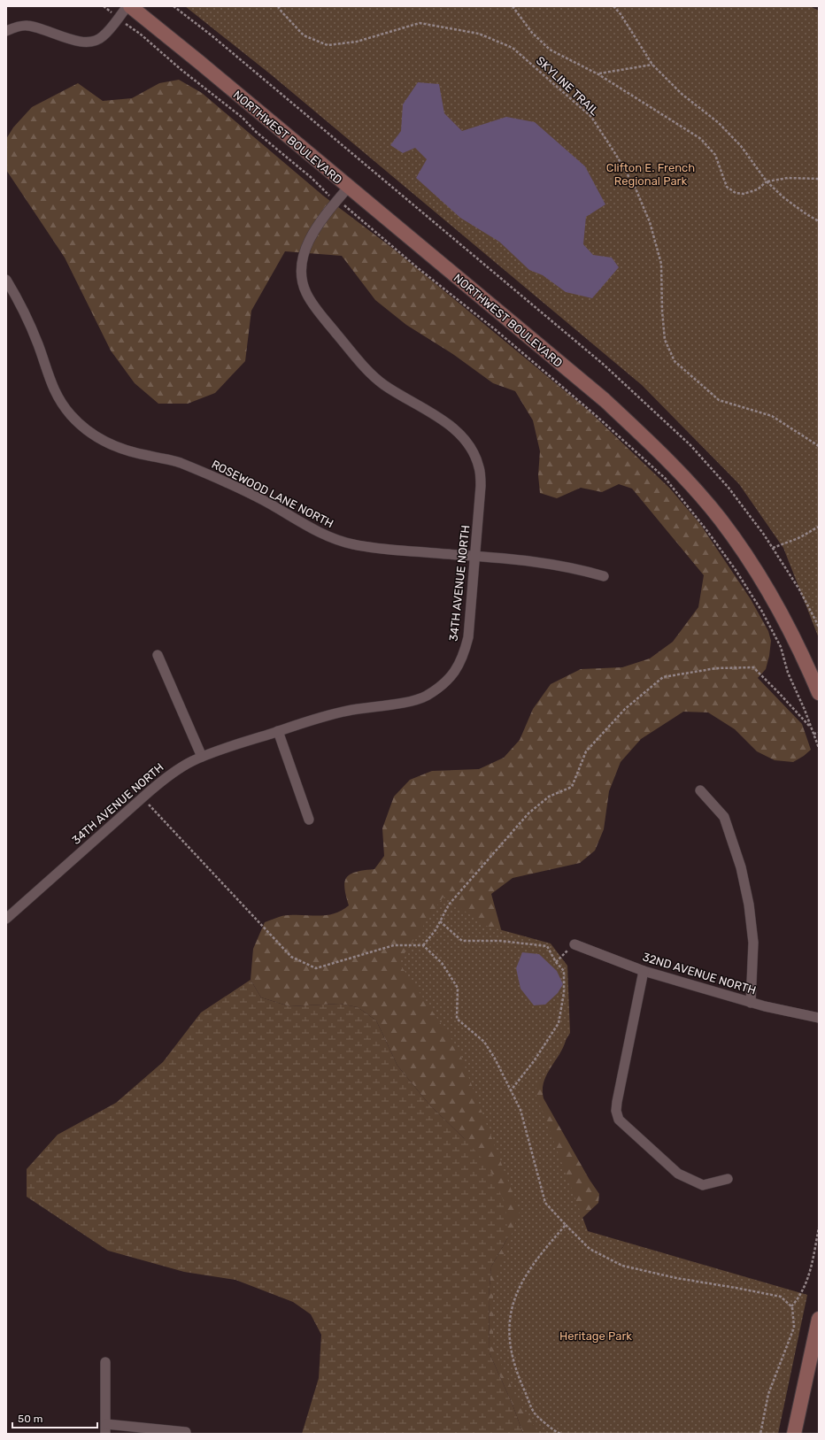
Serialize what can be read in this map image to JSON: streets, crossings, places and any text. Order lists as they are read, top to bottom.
{
  "streets": {
    "main road": ["NORTHWEST BOULEVARD"],
    "street": ["ROSEWOOD LANE NORTH", "34TH AVENUE NORTH", "32ND AVENUE NORTH"],
    "path": ["SKYLINE TRAIL"]
  },
  "crossings": [
    ["NORTHWEST BOULEVARD", "34TH AVENUE NORTH"],
    ["ROSEWOOD LANE NORTH", "34TH AVENUE NORTH"]
  ],
  "parks": ["Clifton E. French Regional Park", "Heritage Park"],
  "scale_bar": "50 m"
}
